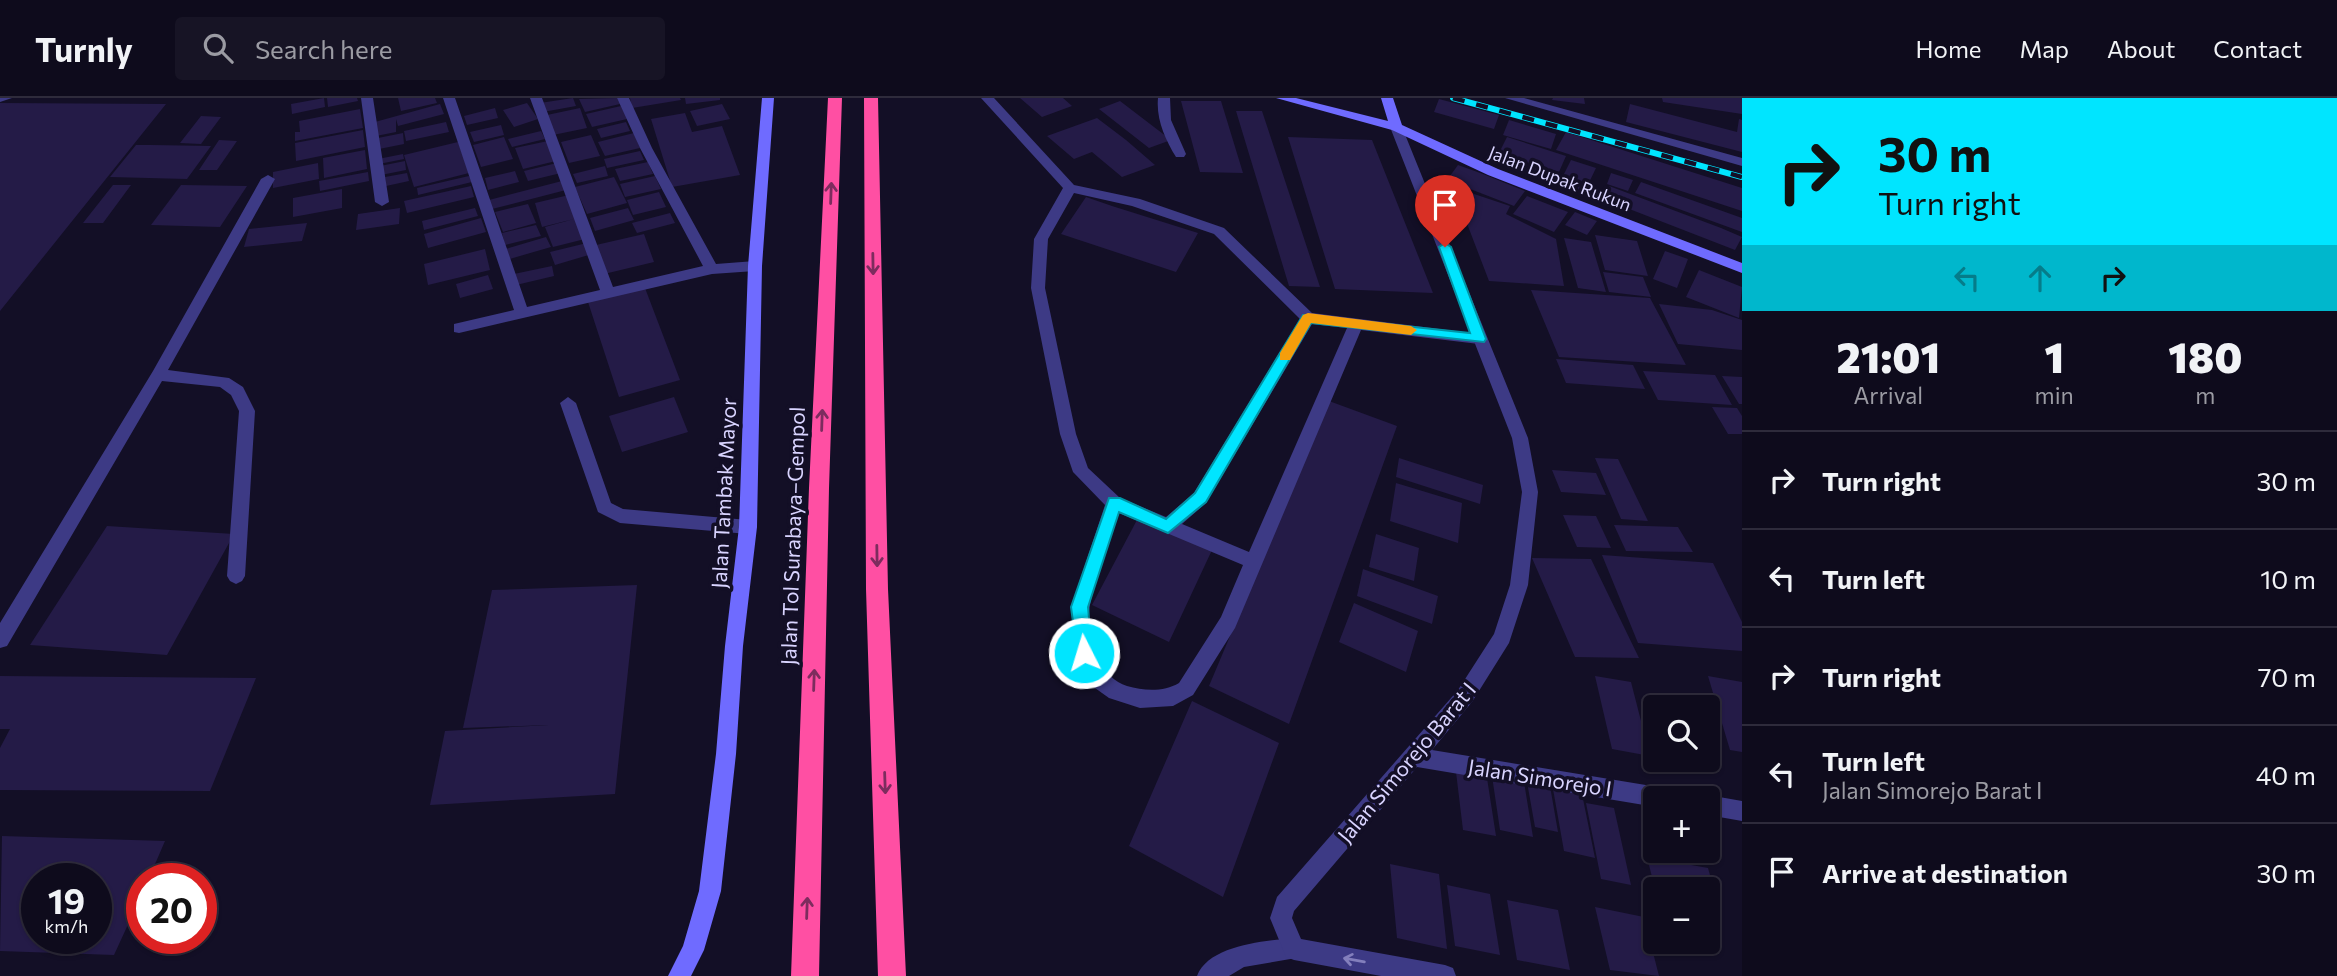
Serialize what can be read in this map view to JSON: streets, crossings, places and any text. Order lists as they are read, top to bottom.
{
  "streets": {
    "highway": ["Jalan Tol Surabaya–Gempol"],
    "main road": ["Jalan Dupak Rukun", "Jalan Tambak Mayor"],
    "street": ["Jalan Simorejo Barat I", "Jalan Simorejo I"]
  },
  "crossings": [
    ["Jalan Dupak Rukun", "Jalan Simorejo Barat I"],
    ["Jalan Simorejo Barat I", "Jalan Simorejo I"]
  ],
  "page": {
    "header": "Turnly",
    "search": "Search here",
    "nav": [
      "Home",
      "Map",
      "About",
      "Contact"
    ],
    "turn": ["30 m", "Turn right"],
    "eta": [
      "21:01",
      "Arrival",
      "1",
      "min",
      "180",
      "m"
    ],
    "list": [
      {
        "name": "Turn right",
        "value": "30 m"
      },
      {
        "name": "Turn left",
        "value": "10 m"
      },
      {
        "name": "Turn right",
        "value": "70 m"
      },
      {
        "name": "Turn left",
        "note": "Jalan Simorejo Barat I",
        "value": "40 m"
      },
      {
        "name": "Arrive at destination",
        "value": "30 m"
      }
    ],
    "map_buttons": ["+", "−"],
    "speed": "19 km/h",
    "limit": "20"
  }
}
